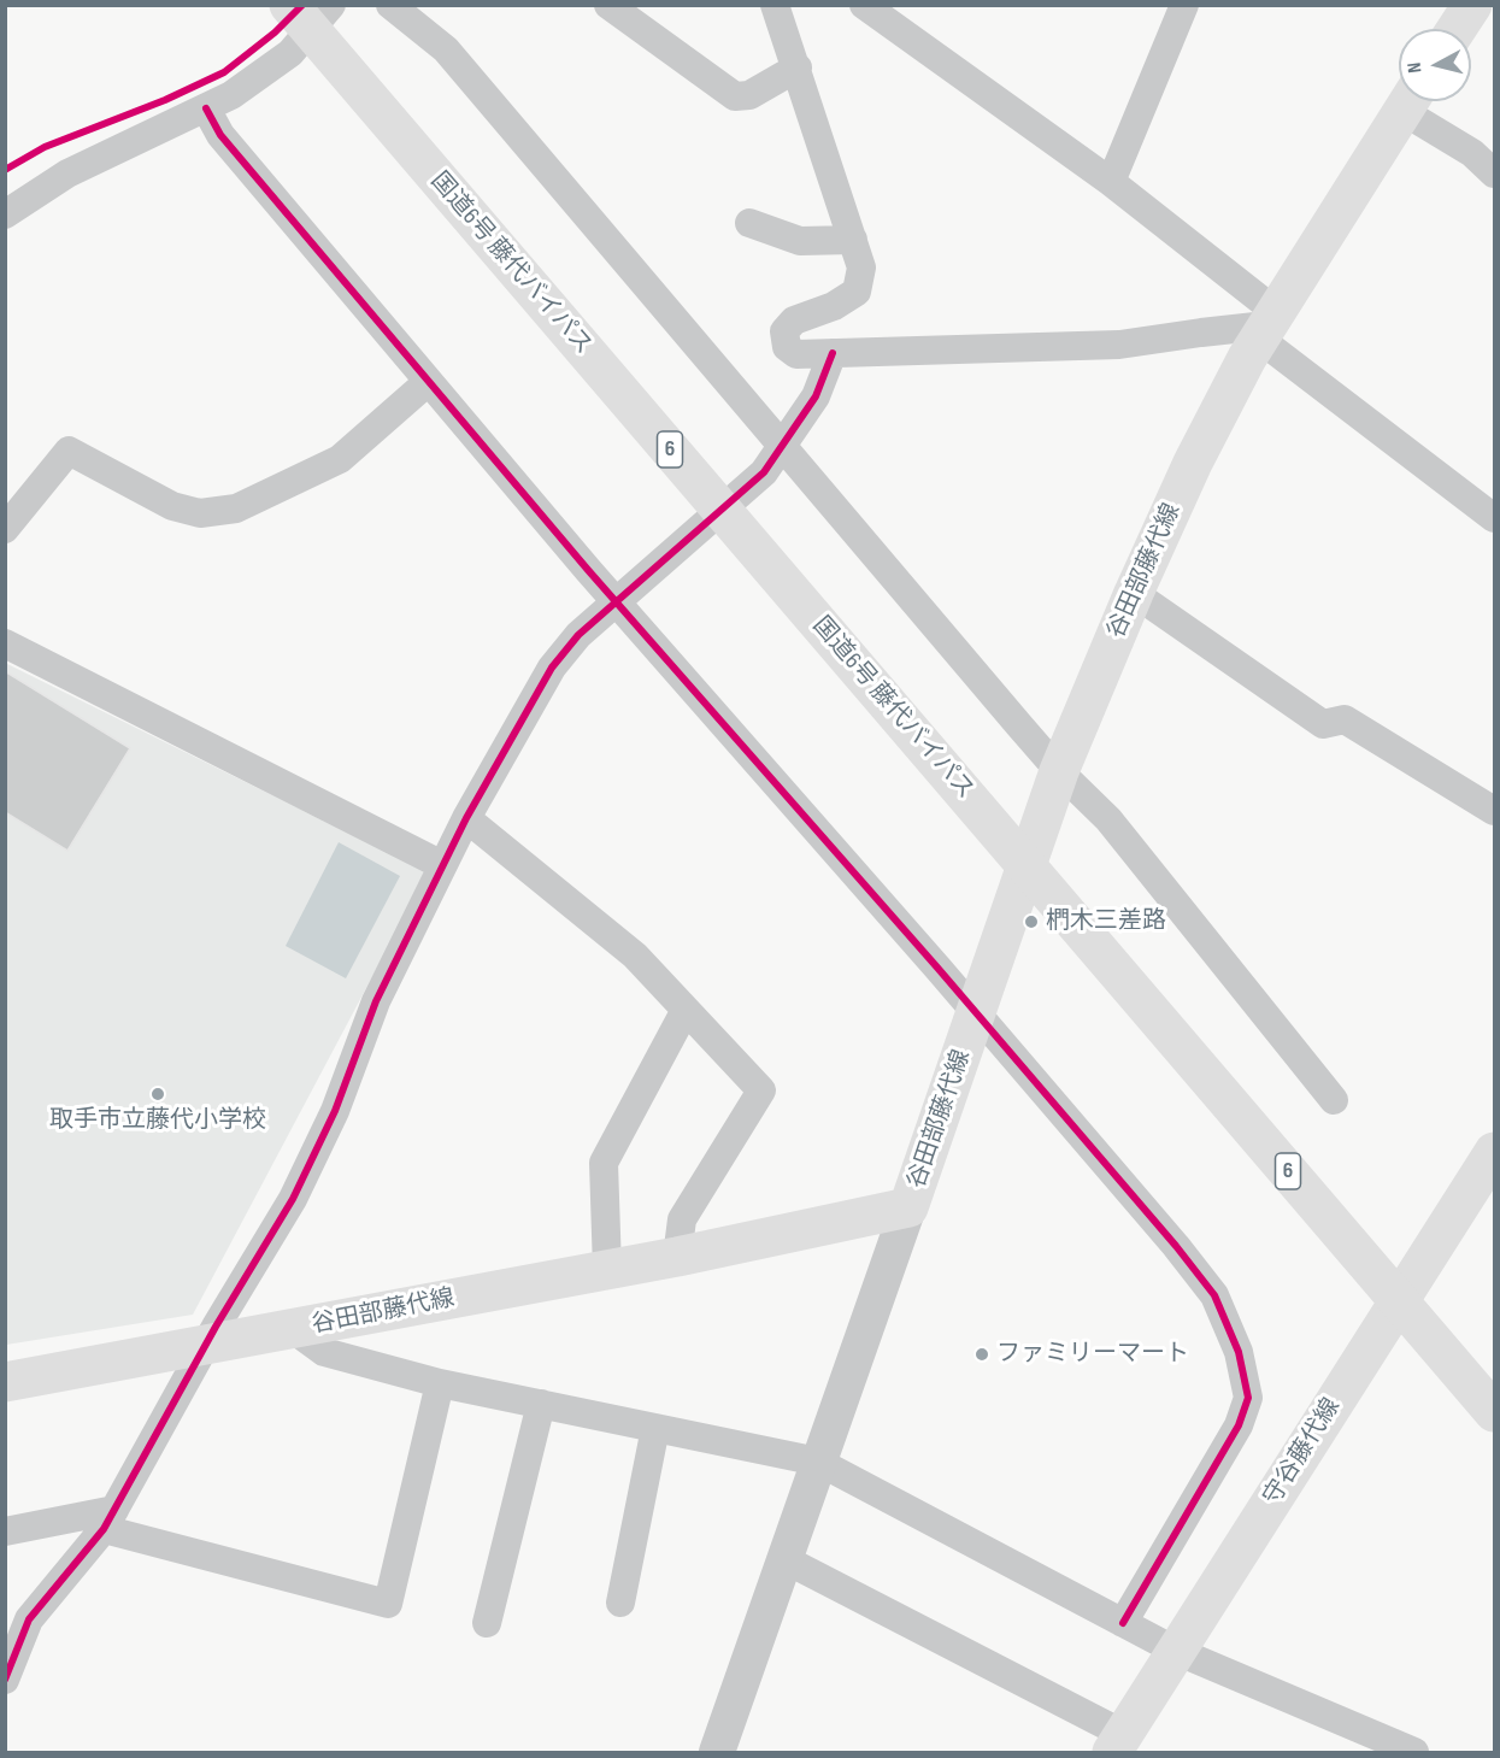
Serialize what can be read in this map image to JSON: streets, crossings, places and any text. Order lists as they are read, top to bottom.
{
  "streets": {
    "main road": [
      "国道6号 藤代バイパス",
      "6",
      "谷田部藤代線",
      "守谷藤代線"
    ]
  },
  "crossings": [
    ["国道6号 藤代バイパス", "守谷藤代線"]
  ],
  "places": ["椚木三差路", "取手市立藤代小学校", "ファミリーマート"],
  "north": "left"
}
